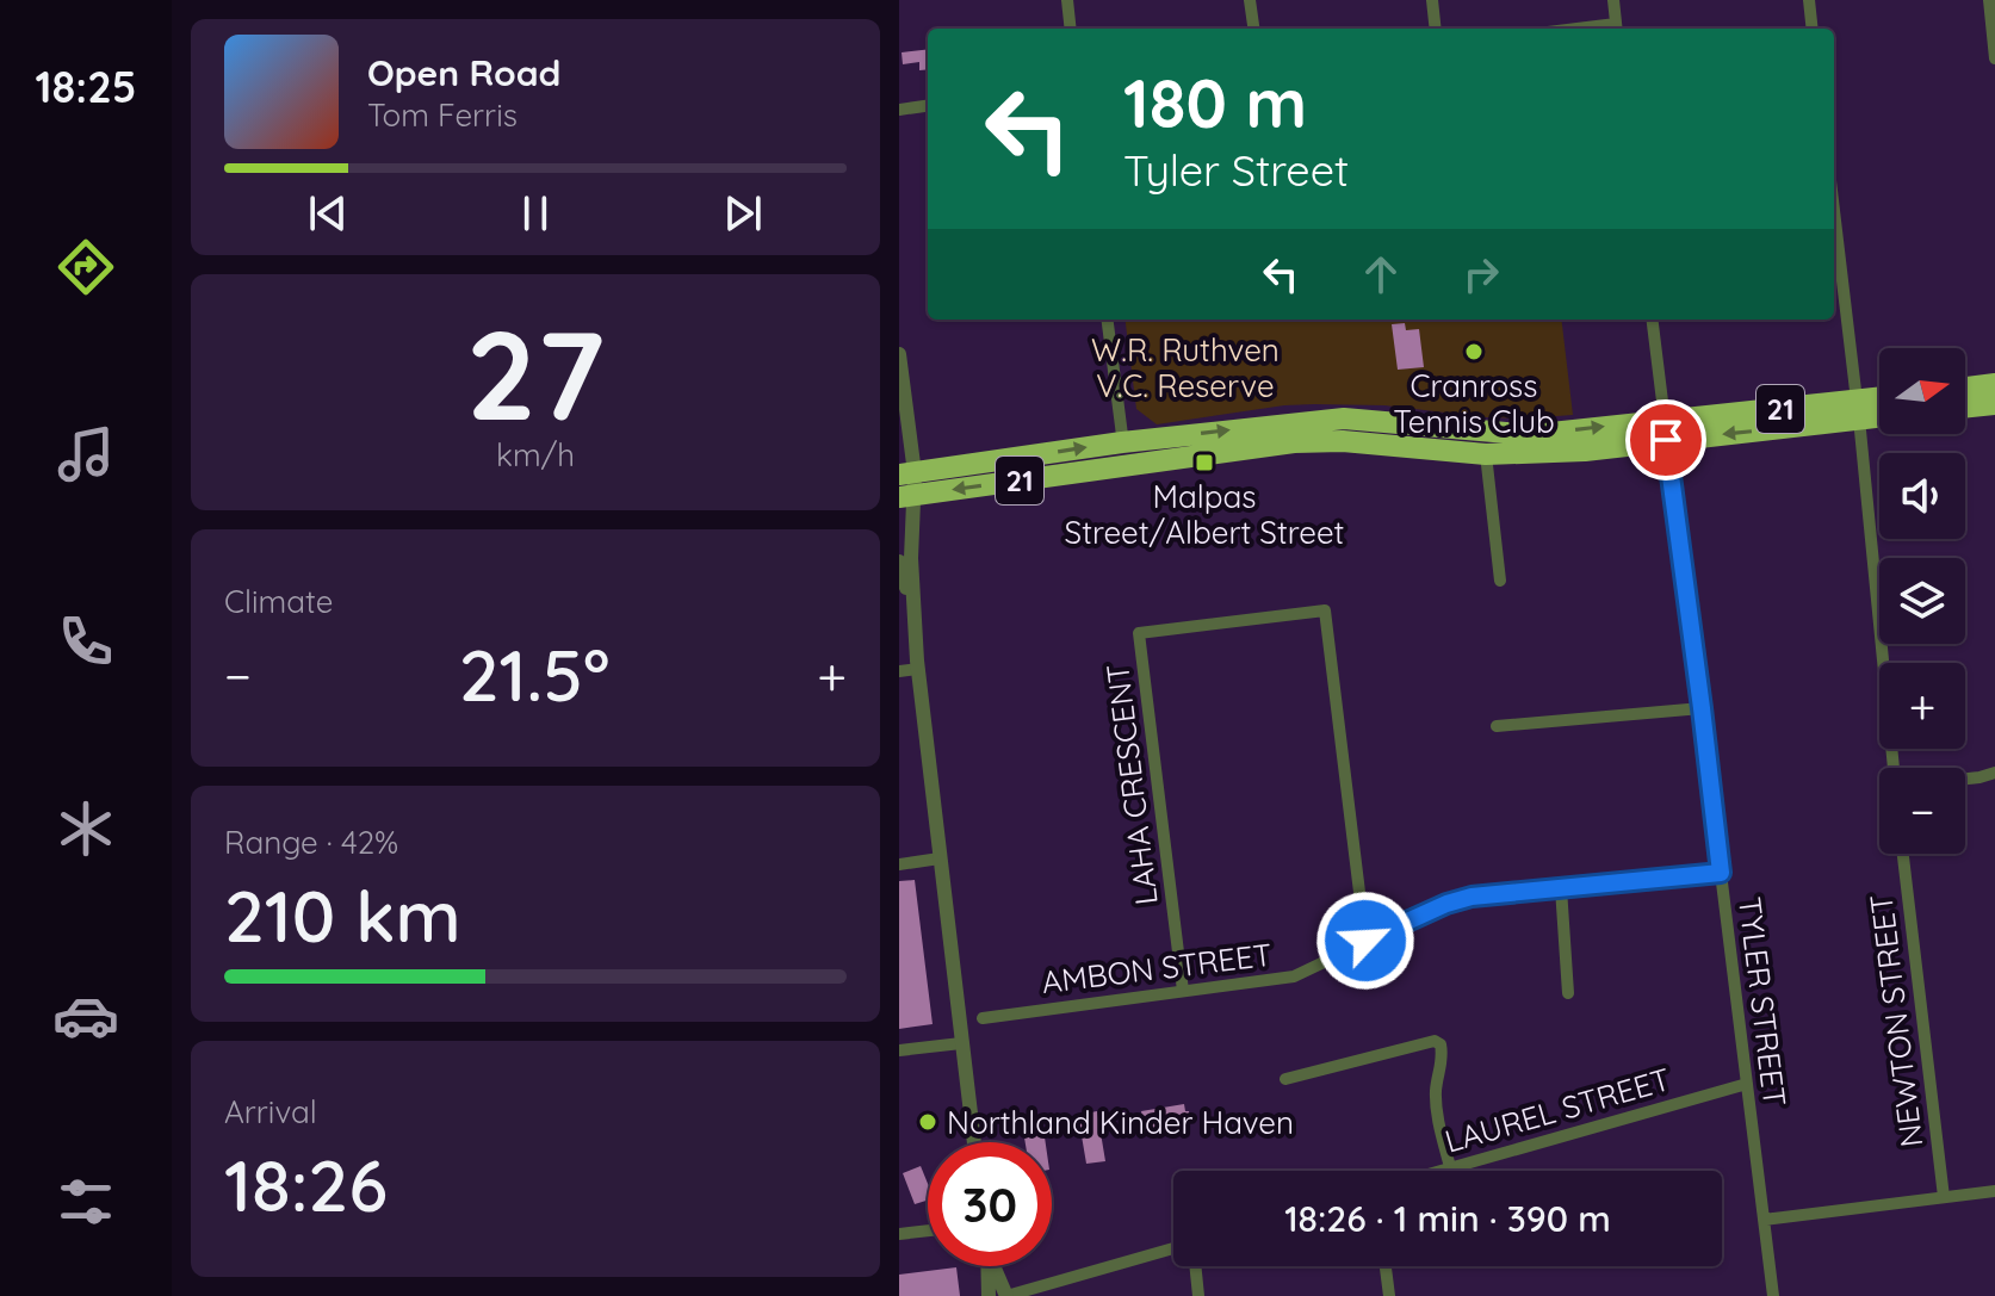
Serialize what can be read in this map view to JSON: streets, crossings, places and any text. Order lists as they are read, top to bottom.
{
  "streets": {
    "highway": ["21"],
    "street": [
      "LAHA CRESCENT",
      "AMBON STREET",
      "TYLER STREET",
      "NEWTON STREET",
      "LAUREL STREET"
    ]
  },
  "crossings": [
    ["21", "TYLER STREET"],
    ["LAHA CRESCENT", "AMBON STREET"],
    ["AMBON STREET", "TYLER STREET"],
    ["TYLER STREET", "LAUREL STREET"]
  ],
  "parks": ["W.R. Ruthven V.C. Reserve"],
  "places": {
    "other": ["Cranross Tennis Club", "Northland Kinder Haven"],
    "transit": ["Malpas Street/Albert Street"]
  },
  "north": "right",
  "page": {
    "tabs": "18:25",
    "turn": ["180 m", "Tyler Street"],
    "song": ["Open Road", "Tom Ferris"],
    "tile": [
      ["27", "km/h"],
      "Climate",
      ["Range · 42%", "210 km"],
      ["Arrival", "18:26"]
    ],
    "map_buttons": ["+", "−"],
    "heat": ["−", "21.5°", "+"],
    "limit": "30",
    "trip": "18:26 · 1 min · 390 m"
  }
}
